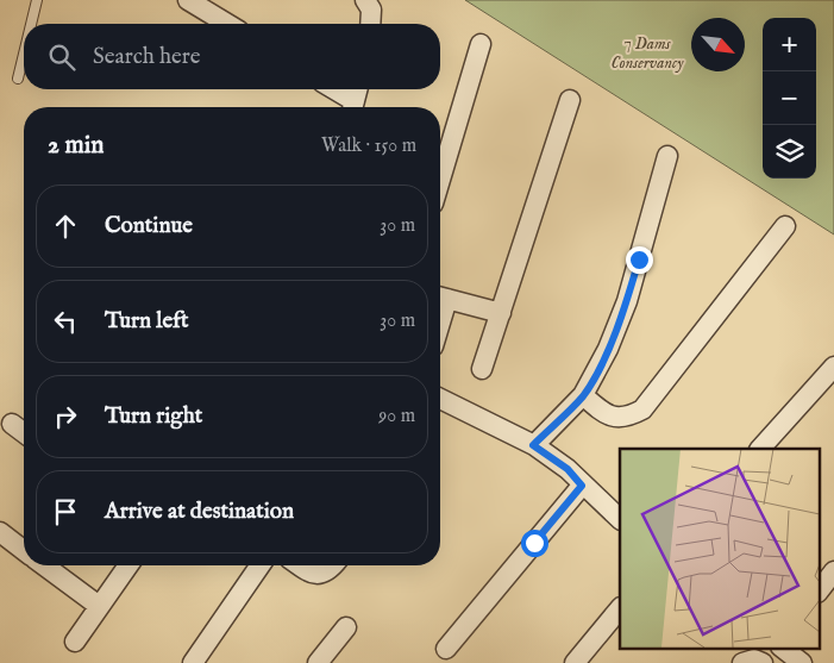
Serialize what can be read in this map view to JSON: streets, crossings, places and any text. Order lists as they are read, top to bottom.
{
  "parks": ["7 Dams Conservancy"],
  "north": "bottom right",
  "page": {
    "map_buttons": ["+", "−"],
    "search": "Search here",
    "heading": ["2 min", "Walk · 150 m"],
    "list": [
      ["Continue", "30 m"],
      ["Turn left", "30 m"],
      ["Turn right", "90 m"],
      "Arrive at destination"
    ]
  }
}
